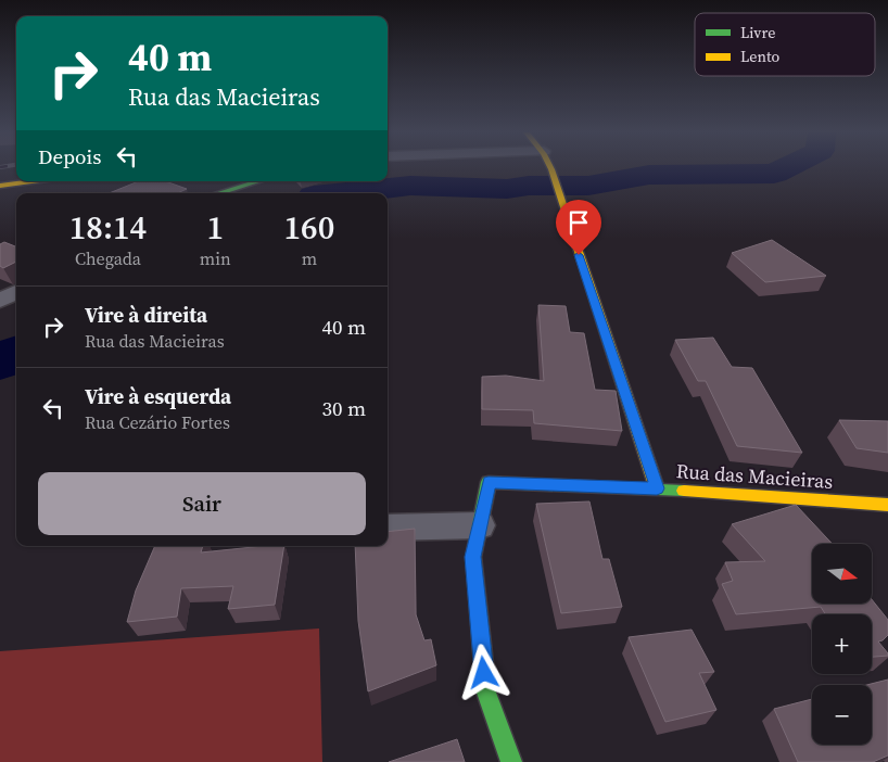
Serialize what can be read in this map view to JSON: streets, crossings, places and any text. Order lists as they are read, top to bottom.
{
  "streets": {
    "street": ["Rua das Macieiras"]
  },
  "legend": ["Livre", "Lento"],
  "north": "right",
  "page": {
    "turn": ["40 m", "Rua das Macieiras"],
    "then": "Depois",
    "eta": [
      "18:14",
      "Chegada",
      "1",
      "min",
      "160",
      "m"
    ],
    "list": [
      {
        "name": "Vire à direita",
        "note": "Rua das Macieiras",
        "value": "40 m"
      },
      {
        "name": "Vire à esquerda",
        "note": "Rua Cezário Fortes",
        "value": "30 m"
      }
    ],
    "buttons": "Sair",
    "map_buttons": ["+", "−"]
  }
}
